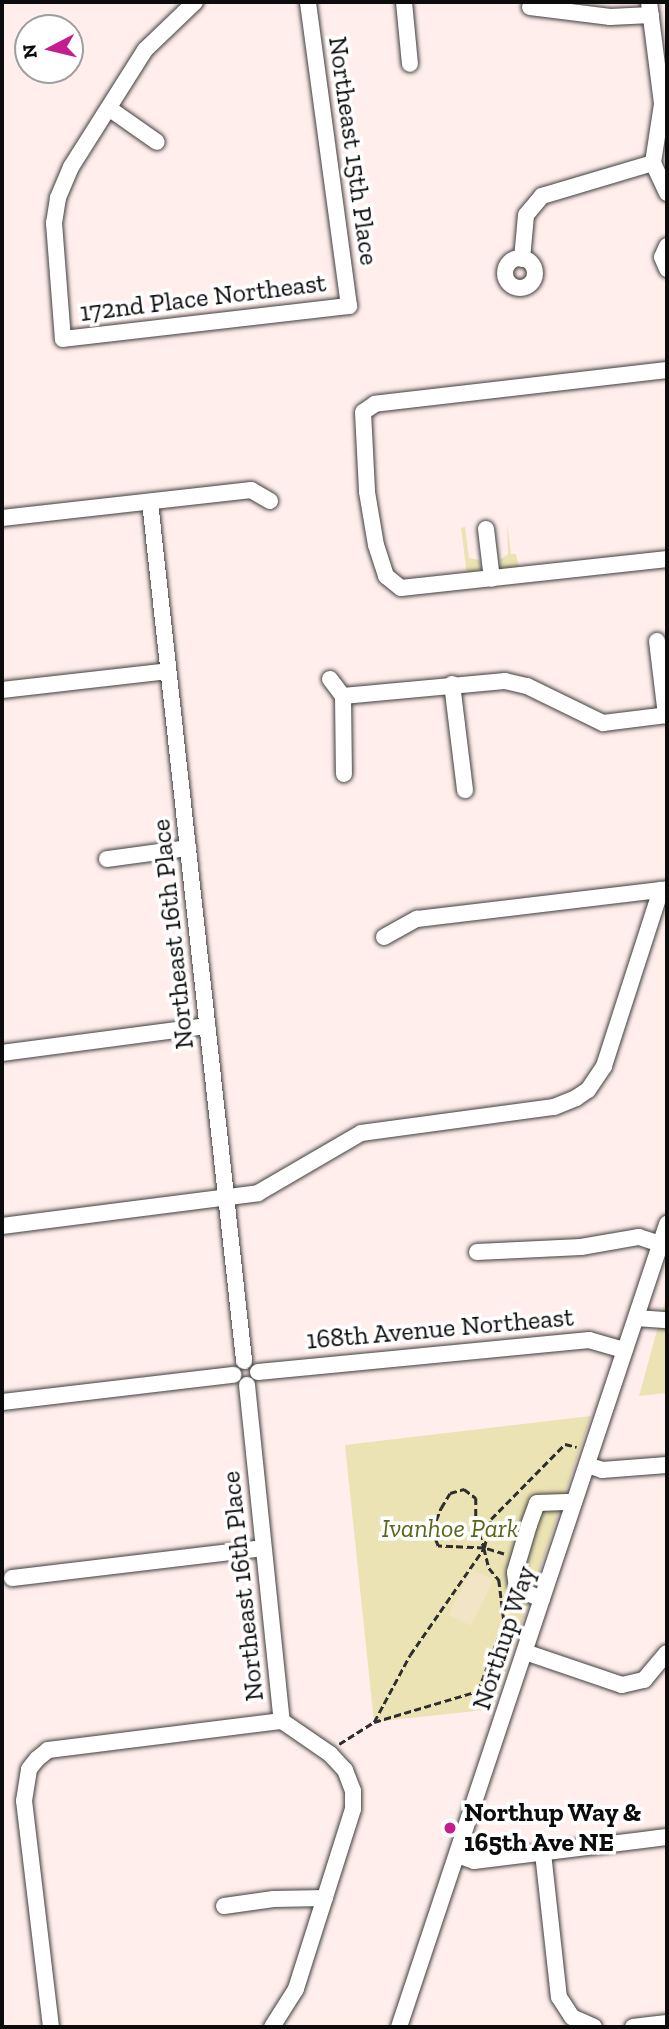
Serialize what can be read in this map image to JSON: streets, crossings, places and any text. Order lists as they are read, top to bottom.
{
  "streets": {
    "street": [
      "Northeast 15th Place",
      "172nd Place Northeast",
      "Northeast 16th Place",
      "168th Avenue Northeast",
      "Northup Way"
    ]
  },
  "crossings": [
    ["Northeast 15th Place", "172nd Place Northeast"],
    ["Northeast 16th Place", "168th Avenue Northeast"],
    ["168th Avenue Northeast", "Northup Way"]
  ],
  "parks": ["Ivanhoe Park"],
  "places": ["Northup Way & 165th Ave NE"],
  "north": "left"
}
